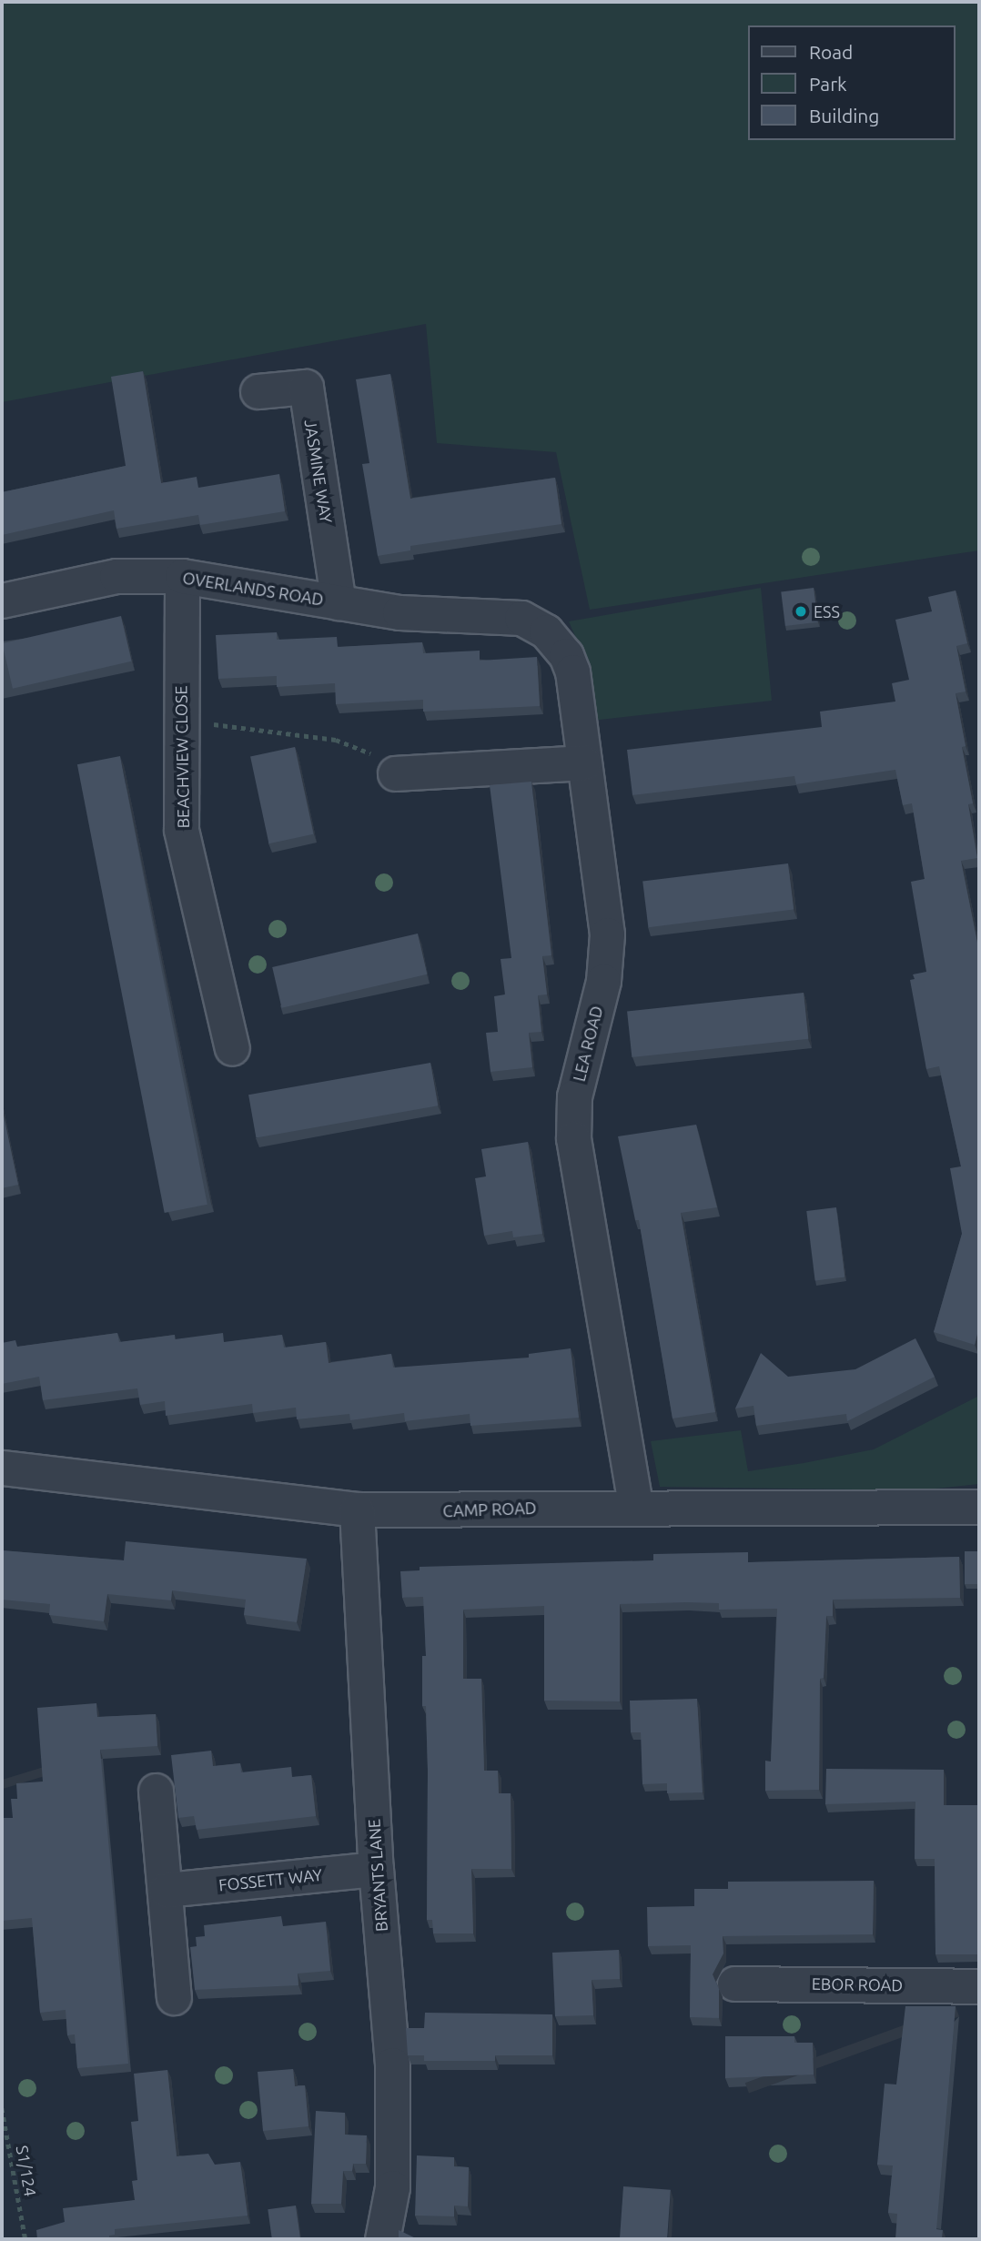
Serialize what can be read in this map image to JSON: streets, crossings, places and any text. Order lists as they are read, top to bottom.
{
  "streets": {
    "street": [
      "JASMINE WAY",
      "OVERLANDS ROAD",
      "BEACHVIEW CLOSE",
      "LEA ROAD",
      "CAMP ROAD",
      "BRYANTS LANE",
      "FOSSETT WAY",
      "EBOR ROAD"
    ],
    "path": ["S1/124"]
  },
  "crossings": [
    ["JASMINE WAY", "OVERLANDS ROAD"],
    ["OVERLANDS ROAD", "BEACHVIEW CLOSE"],
    ["OVERLANDS ROAD", "LEA ROAD"],
    ["LEA ROAD", "CAMP ROAD"],
    ["CAMP ROAD", "BRYANTS LANE"],
    ["BRYANTS LANE", "FOSSETT WAY"]
  ],
  "places": ["ESS"],
  "legend": ["Road", "Park", "Building"]
}
